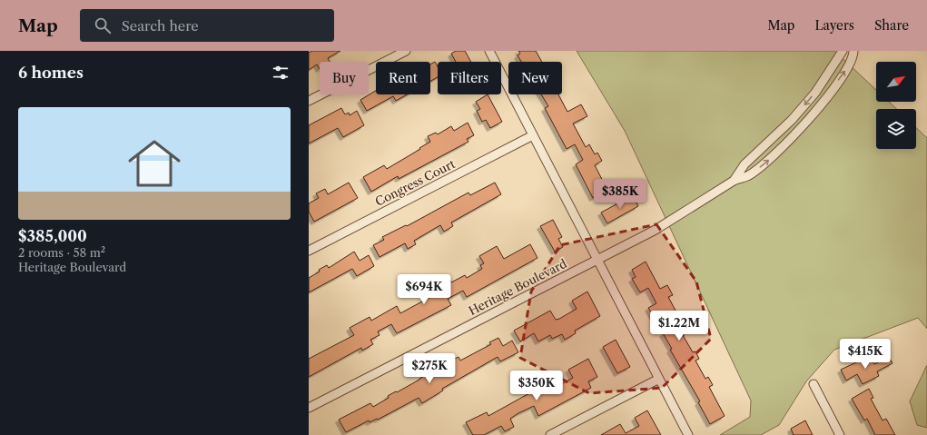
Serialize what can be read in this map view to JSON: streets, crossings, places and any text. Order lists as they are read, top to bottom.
{
  "streets": {
    "street": ["Congress Court", "Heritage Boulevard"]
  },
  "north": "top right",
  "page": {
    "header": "Map",
    "search": "Search here",
    "nav": ["Map", "Layers", "Share"],
    "heading": "6 homes",
    "chip": [
      "Buy",
      "Rent",
      "Filters",
      "New"
    ],
    "list": [
      {
        "name": "$385,000",
        "note": "2 rooms · 58 m² · Heritage Boulevard"
      }
    ],
    "price": [
      "$385K",
      "$694K",
      "$1.22M",
      "$415K",
      "$275K",
      "$350K"
    ]
  }
}
